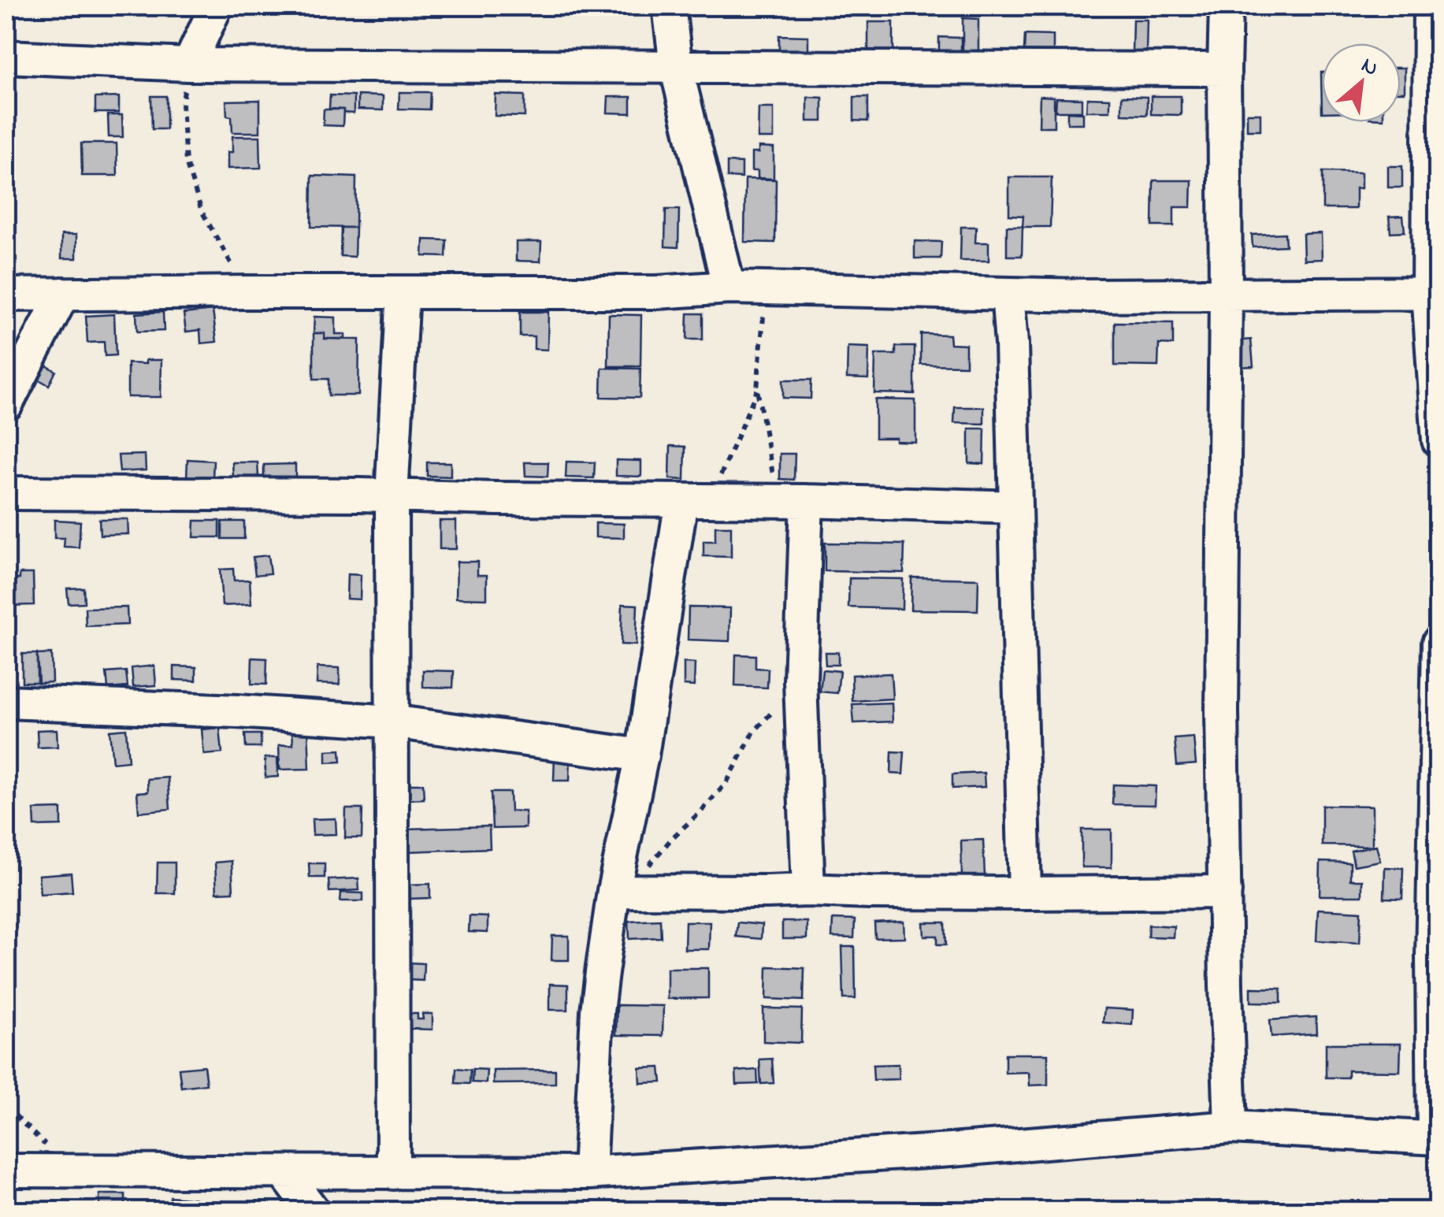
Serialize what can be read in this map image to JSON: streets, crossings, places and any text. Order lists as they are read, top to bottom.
{
  "north": "top right"
}
